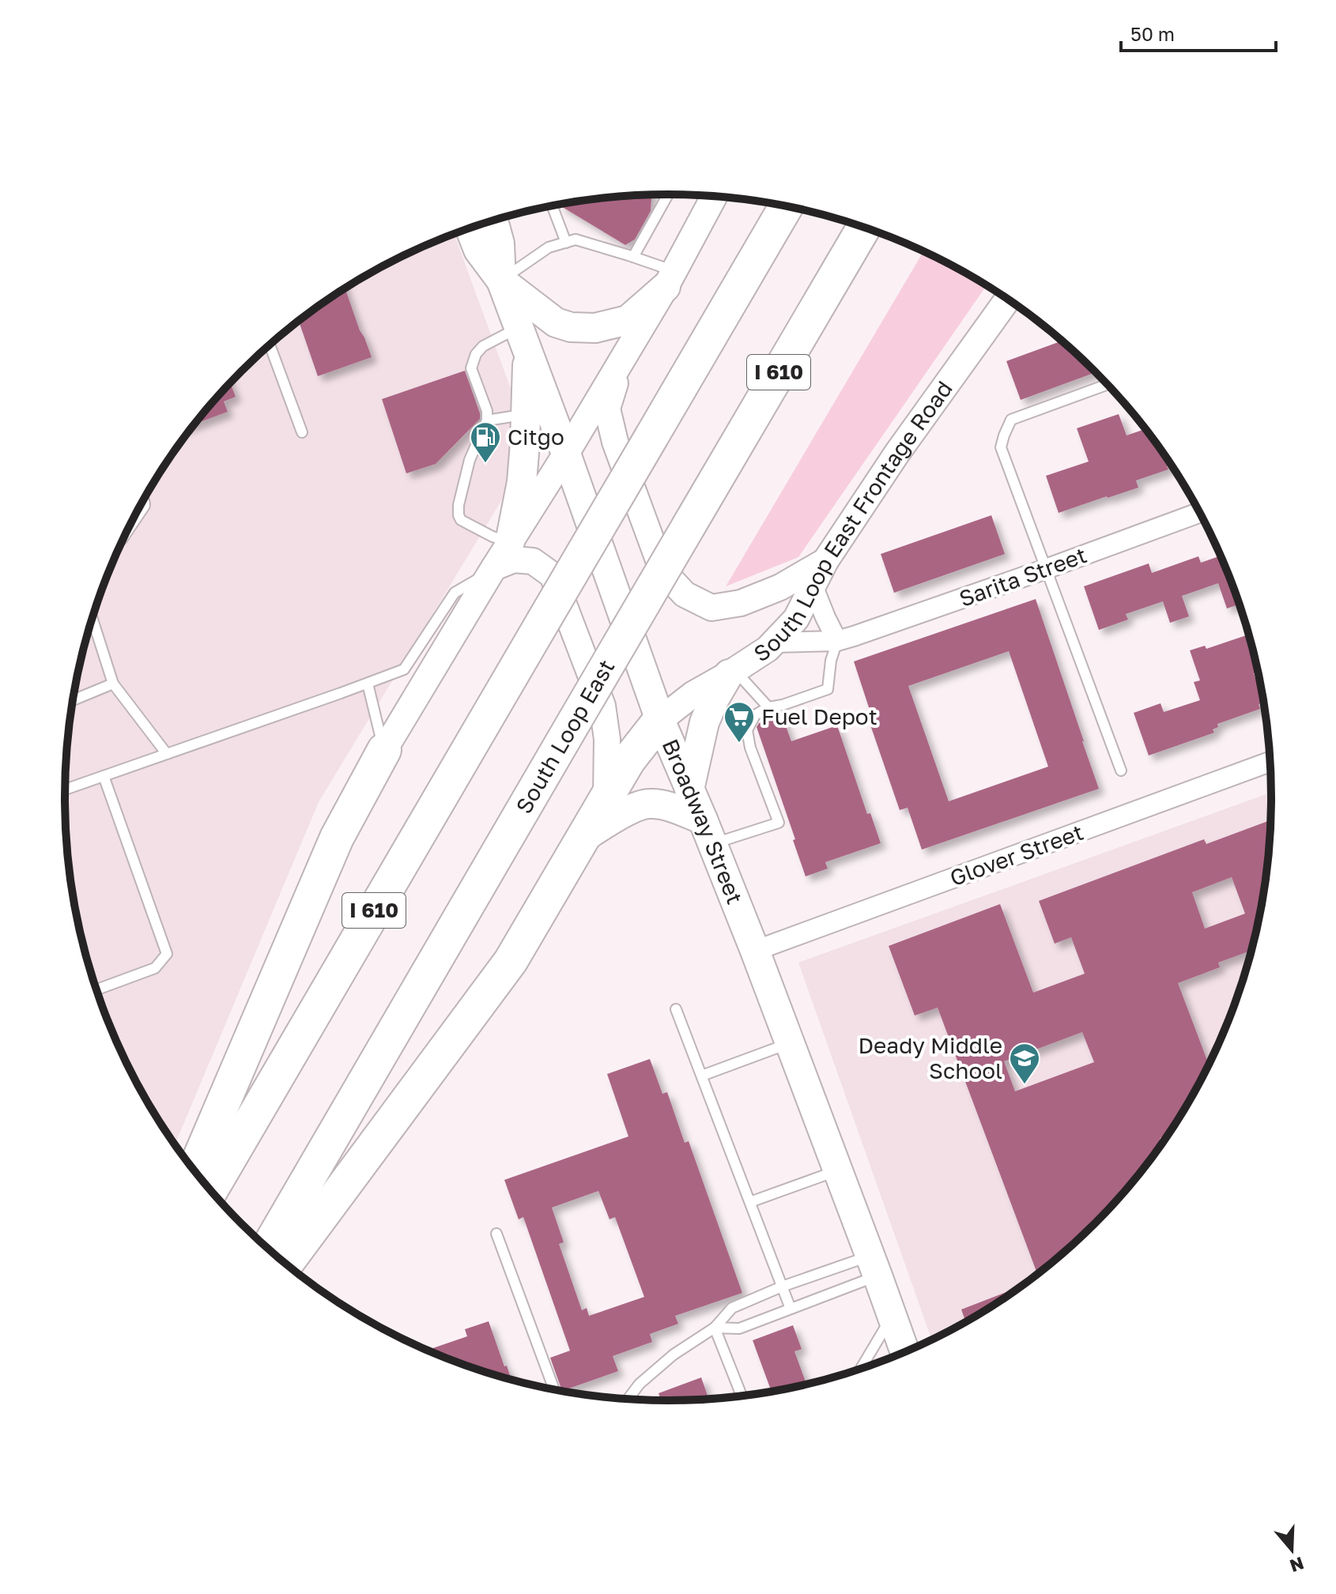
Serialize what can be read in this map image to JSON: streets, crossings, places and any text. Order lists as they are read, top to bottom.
{
  "streets": {
    "highway": ["I 610", "South Loop East"],
    "main road": ["South Loop East Frontage Road", "Broadway Street"],
    "street": ["Sarita Street", "Glover Street"]
  },
  "crossings": [
    ["South Loop East Frontage Road", "Sarita Street"],
    ["South Loop East Frontage Road", "Broadway Street"],
    ["Broadway Street", "Glover Street"]
  ],
  "places": {
    "fuel station": ["Citgo"],
    "supermarket": ["Fuel Depot"],
    "school or university": ["Deady Middle School"]
  },
  "scale_bar": "50 m",
  "north": "bottom"
}
